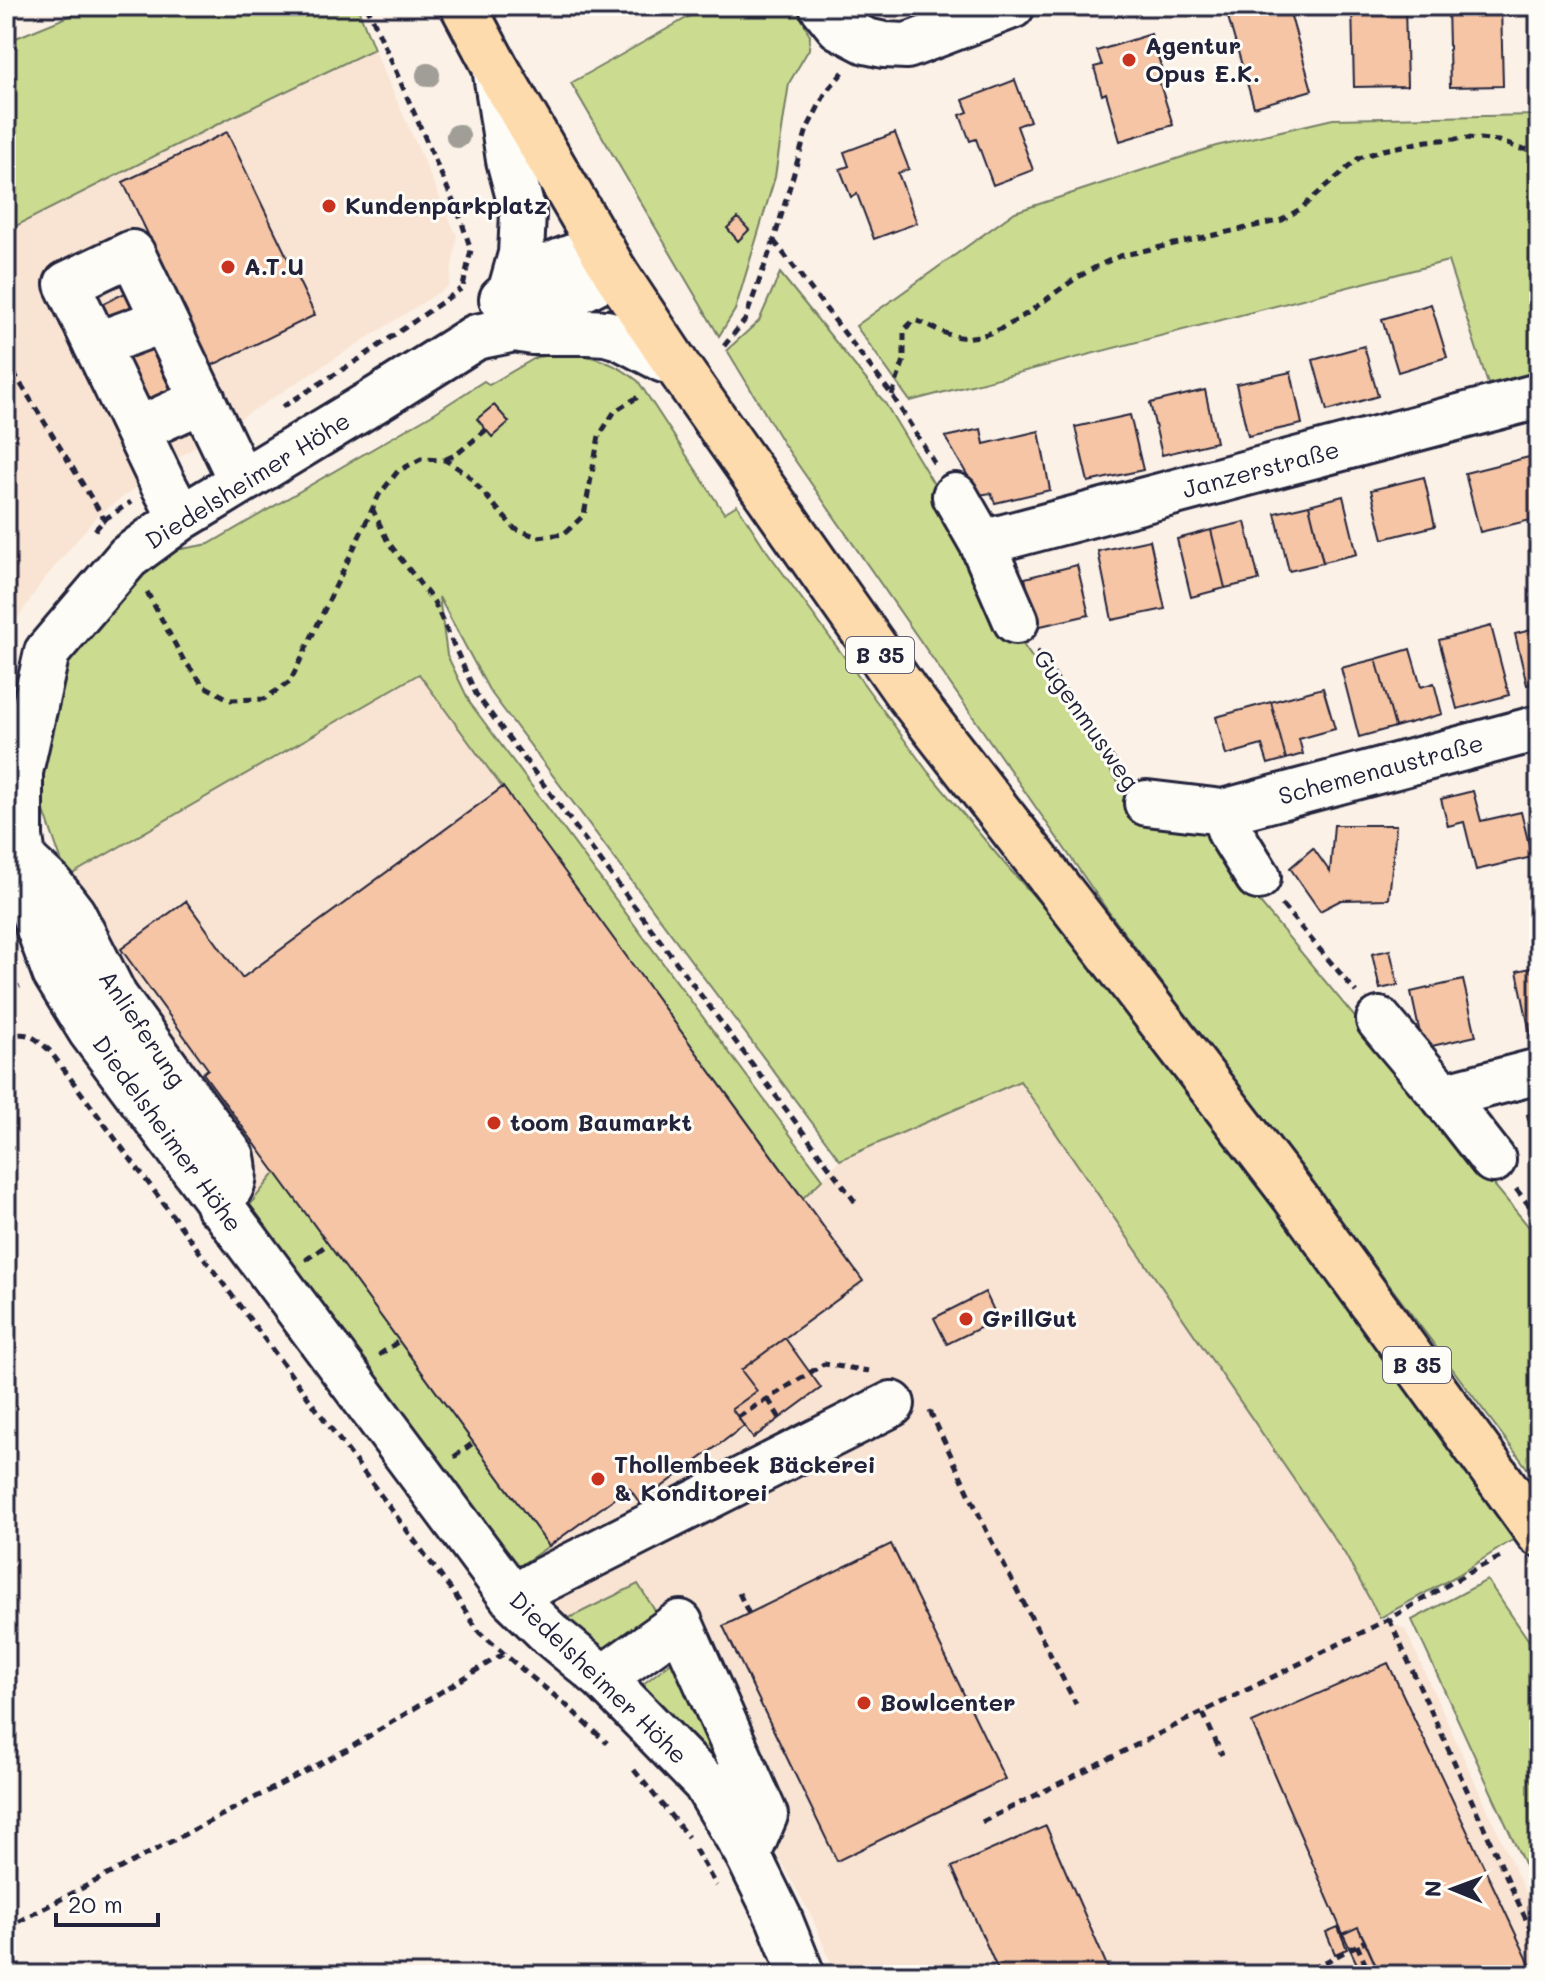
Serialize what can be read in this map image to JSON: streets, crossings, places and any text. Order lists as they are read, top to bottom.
{
  "streets": {
    "main road": ["B 35"],
    "street": [
      "Janzerstraße",
      "Diedelsheimer Höhe",
      "Gugenmusweg",
      "Schemenaustraße"
    ]
  },
  "crossings": [
    ["Diedelsheimer Höhe", "B 35"],
    ["Gugenmusweg", "Schemenaustraße"]
  ],
  "places": [
    "Agentur Opus E.K.",
    "Kundenparkplatz",
    "A.T.U",
    "toom Baumarkt",
    "GrillGut",
    "Thollembeek Bäckerei & Konditorei",
    "Bowlcenter"
  ],
  "scale_bar": "20 m",
  "north": "left"
}
